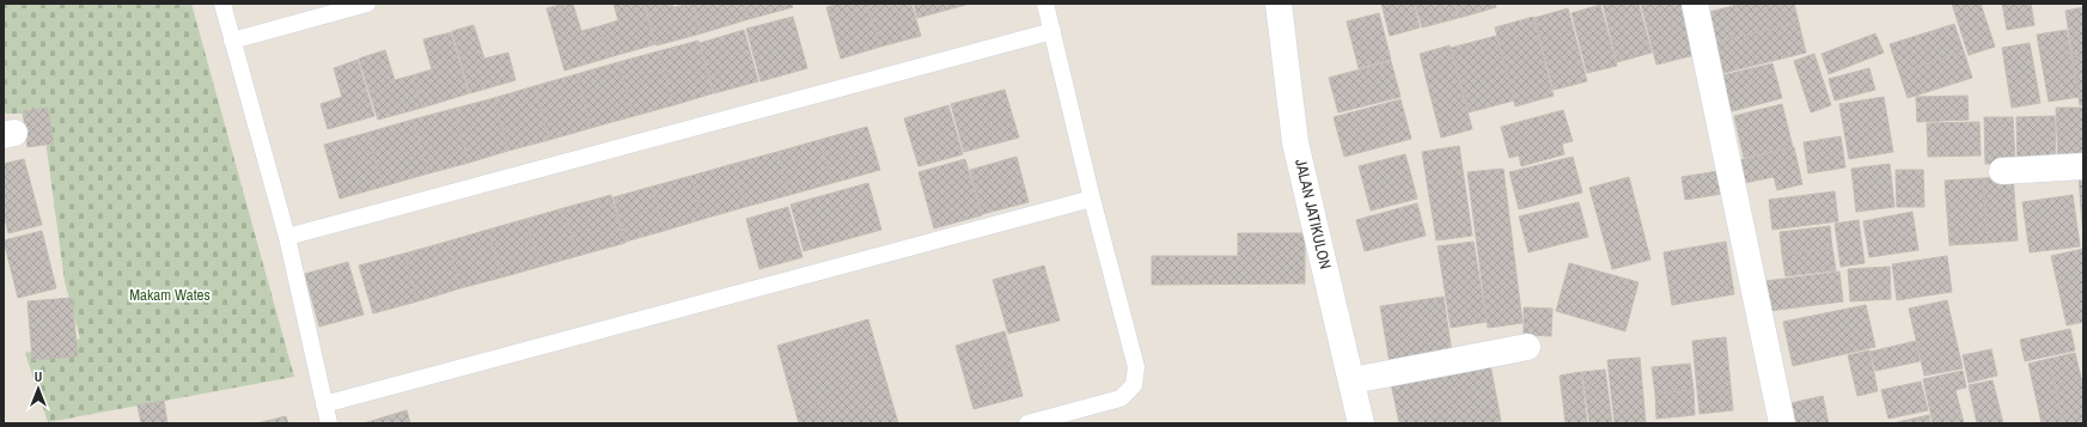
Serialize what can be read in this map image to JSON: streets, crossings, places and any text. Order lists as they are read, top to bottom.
{
  "streets": {
    "street": ["JALAN JATIKULON"]
  },
  "parks": ["Makam Wates"],
  "north": "top"
}
